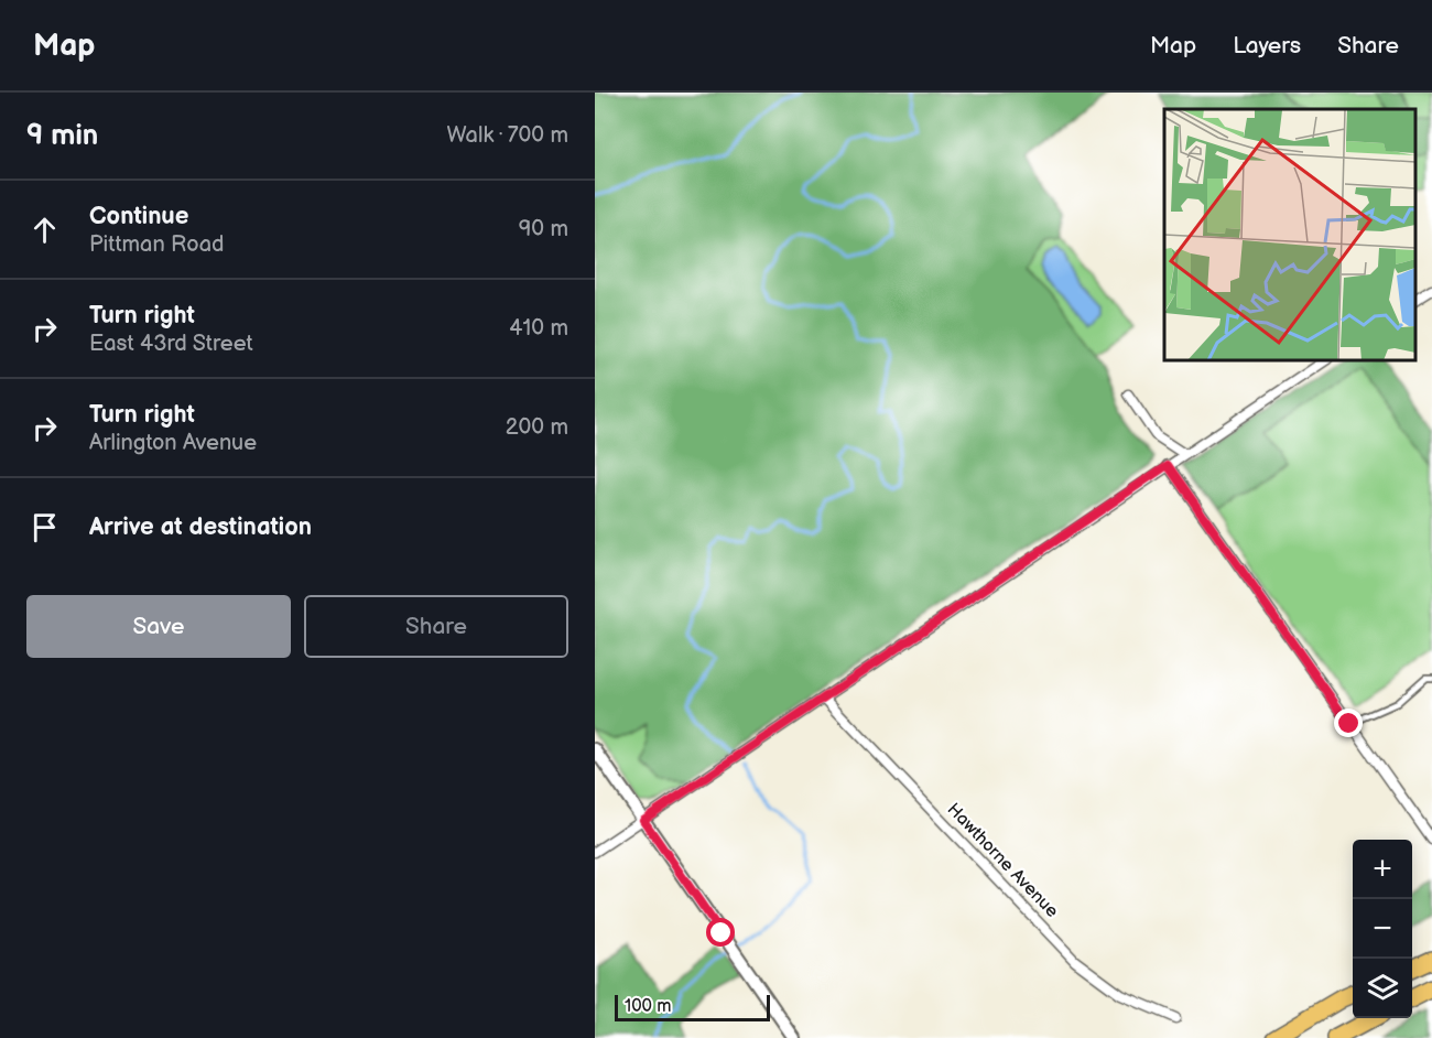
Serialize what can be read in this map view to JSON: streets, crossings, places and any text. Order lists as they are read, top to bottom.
{
  "streets": {
    "street": ["Hawthorne Avenue"]
  },
  "scale_bar": "100 m",
  "page": {
    "header": "Map",
    "nav": ["Map", "Layers", "Share"],
    "heading": ["9 min", "Walk · 700 m"],
    "list": [
      ["Continue", "Pittman Road", "90 m"],
      ["Turn right", "East 43rd Street", "410 m"],
      ["Turn right", "Arlington Avenue", "200 m"],
      "Arrive at destination"
    ],
    "buttons": ["Save", "Share"],
    "map_buttons": ["+", "−"],
    "scale": "100 m"
  }
}
